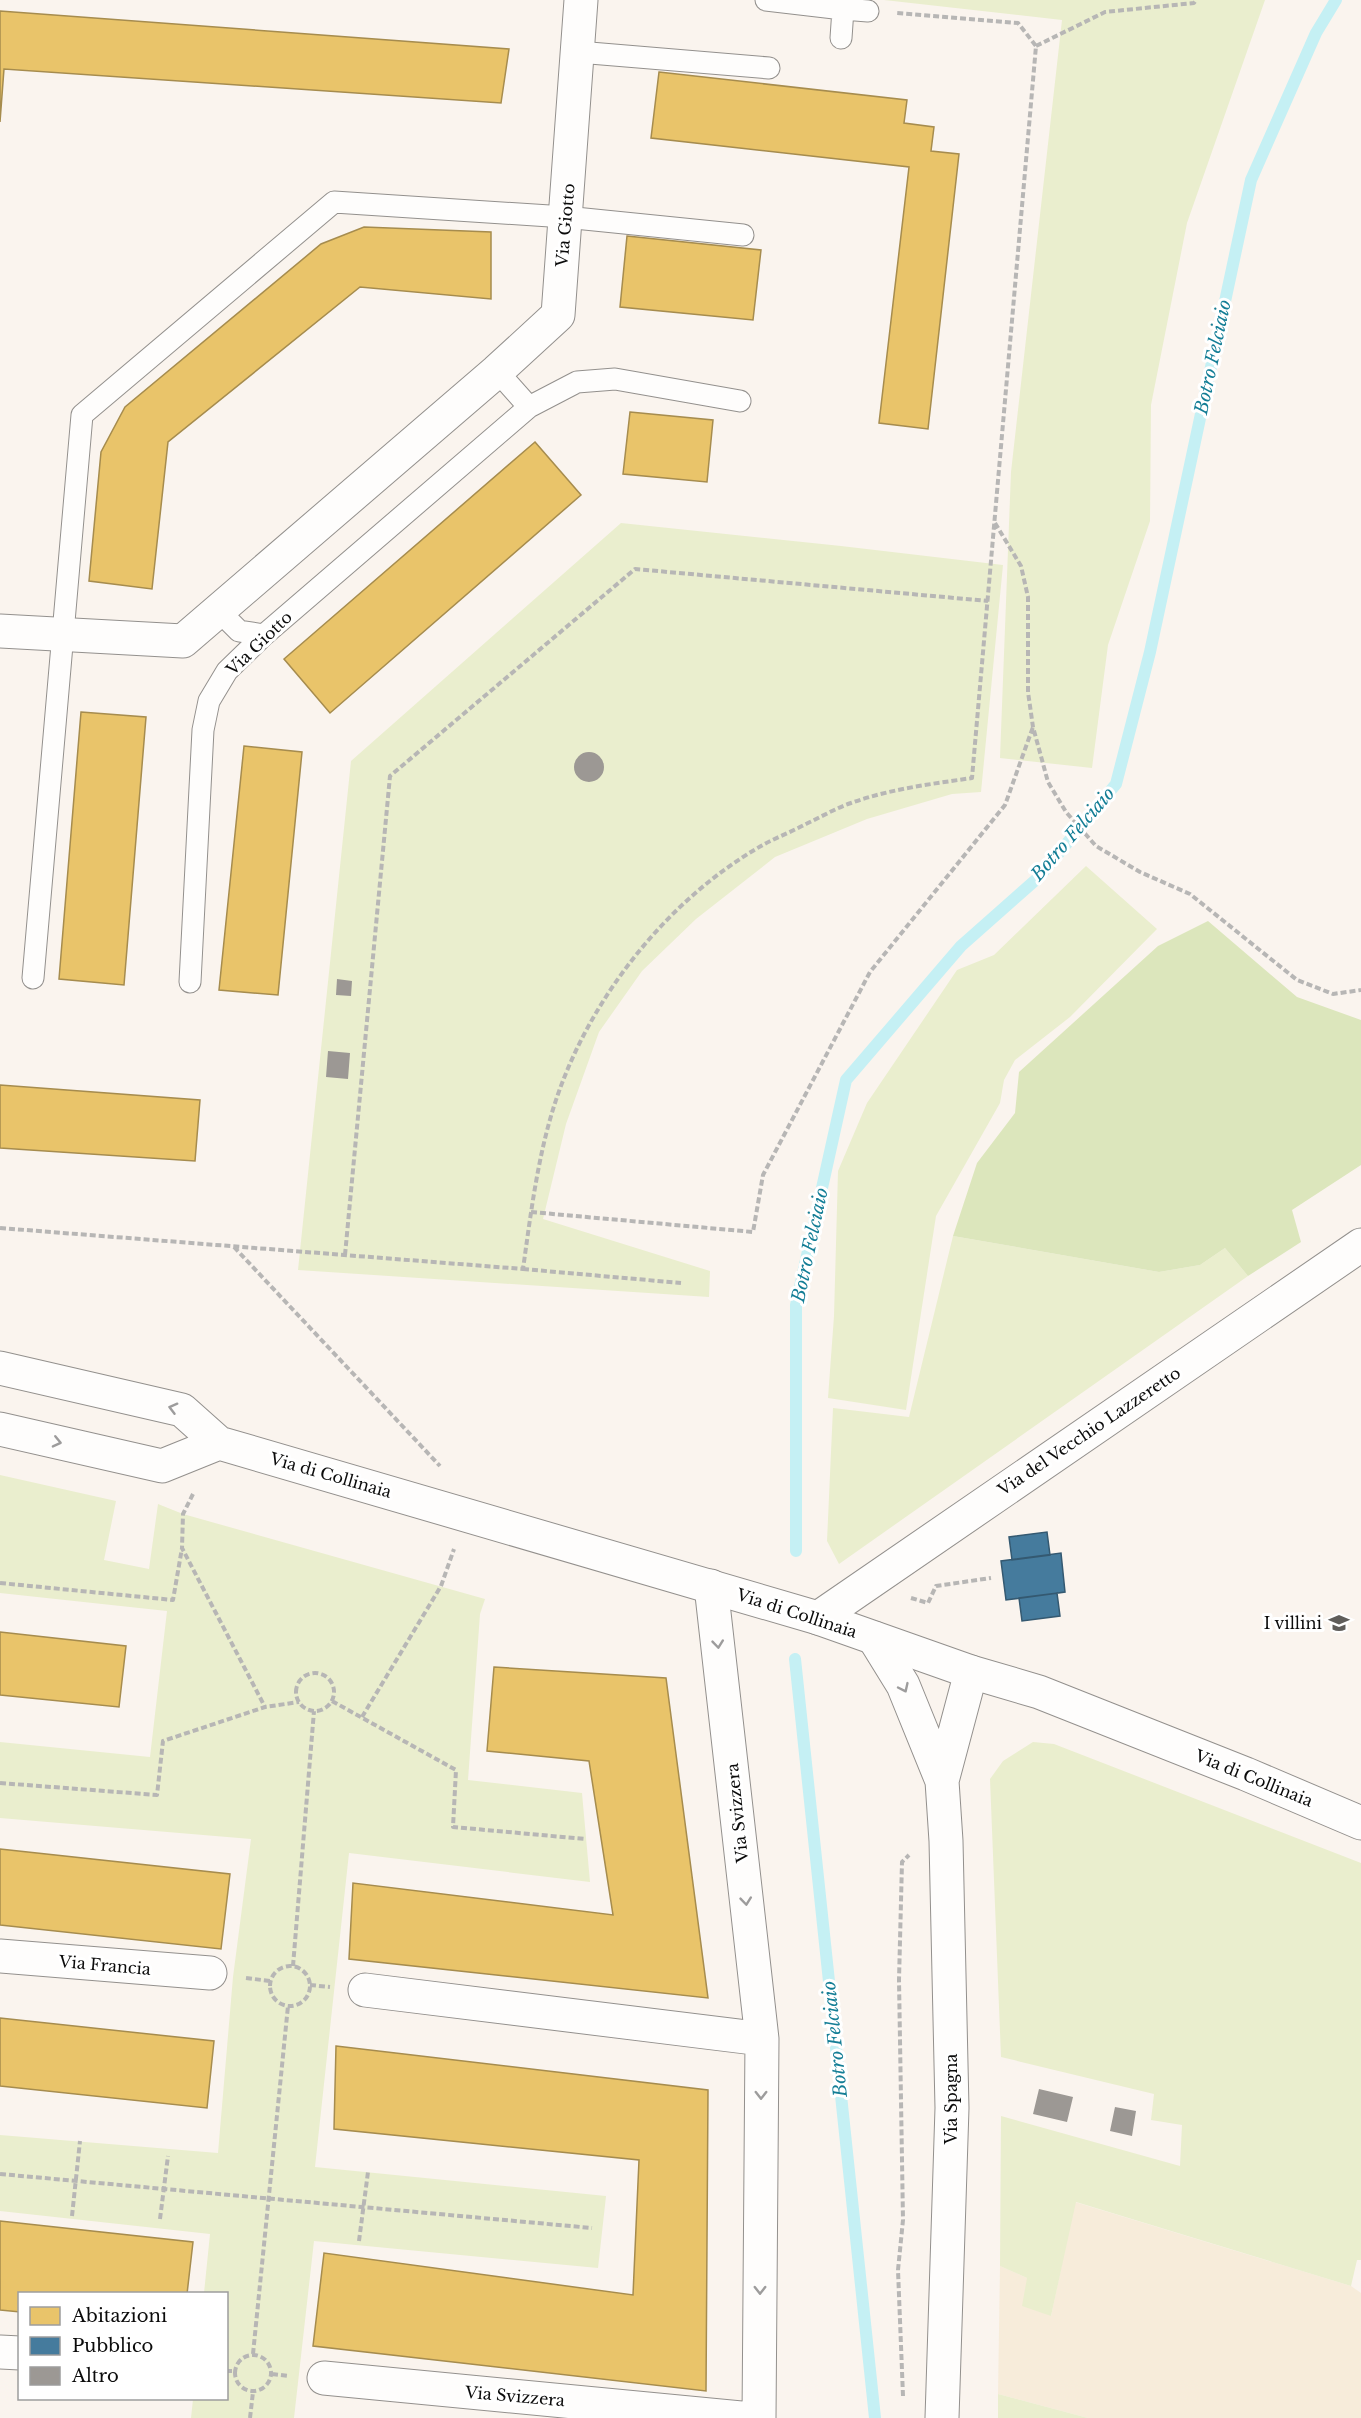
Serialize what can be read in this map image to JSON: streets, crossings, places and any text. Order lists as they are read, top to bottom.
{
  "streets": {
    "street": [
      "Via Giotto",
      "Via del Vecchio Lazzeretto",
      "Via di Collinaia",
      "Via Svizzera",
      "Via Francia",
      "Via Spagna"
    ]
  },
  "crossings": [
    ["Via del Vecchio Lazzeretto", "Via di Collinaia"],
    ["Via di Collinaia", "Via Svizzera"],
    ["Via di Collinaia", "Via Spagna"]
  ],
  "one_way": ["Via Svizzera"],
  "water": ["Botro Felciaio"],
  "places": {
    "school or university": ["I villini"]
  },
  "legend": ["Abitazioni", "Pubblico", "Altro"]
}
